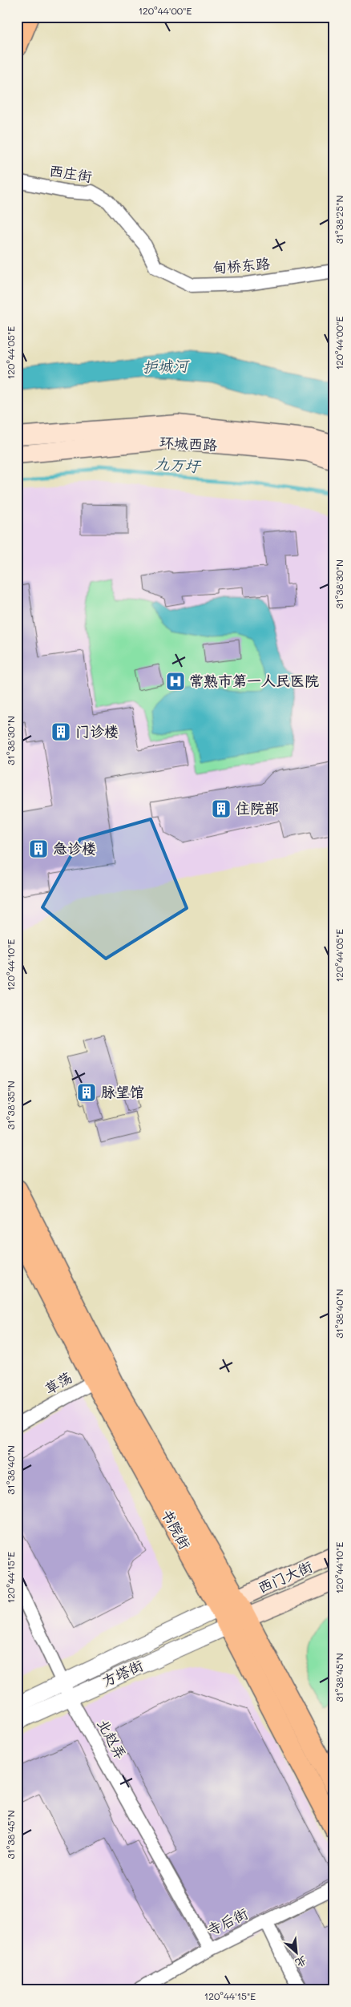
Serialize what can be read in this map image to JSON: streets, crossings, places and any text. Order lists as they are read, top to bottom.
{
  "streets": {
    "main road": ["环城西路", "书院街", "西门大街"],
    "street": [
      "西庄街",
      "甸桥东路",
      "草荡",
      "方塔街",
      "北赵弄",
      "寺后街"
    ]
  },
  "crossings": [
    ["西庄街", "甸桥东路"],
    ["草荡", "书院街"],
    ["书院街", "西门大街"],
    ["书院街", "方塔街"],
    ["西门大街", "方塔街"],
    ["方塔街", "北赵弄"],
    ["北赵弄", "寺后街"]
  ],
  "water": ["护城河", "九万圩"],
  "places": {
    "hospital": ["常熟市第一人民医院"],
    "building": [
      "门诊楼",
      "住院部",
      "急诊楼",
      "脉望馆"
    ]
  },
  "north": "bottom right",
  "coordinates": [
    "120°44'00\"E",
    "31°38'25\"N",
    "120°44'05\"E",
    "31°38'30\"N",
    "120°44'10\"E",
    "31°38'35\"N",
    "31°38'40\"N",
    "120°44'15\"E",
    "31°38'45\"N"
  ]
}
